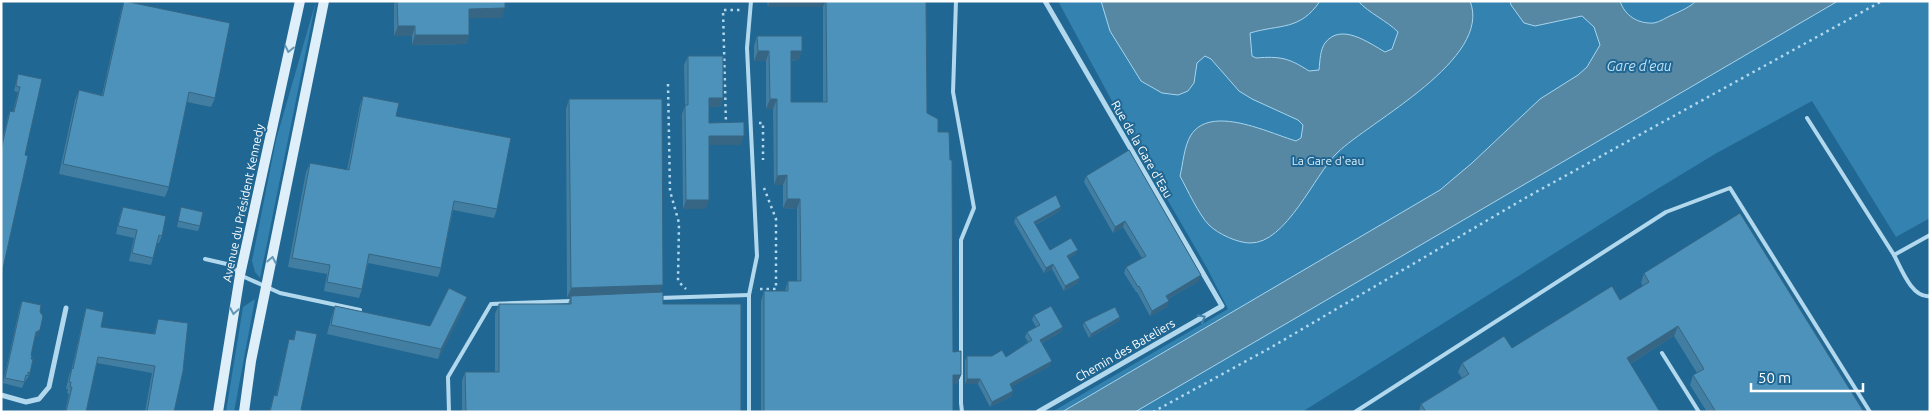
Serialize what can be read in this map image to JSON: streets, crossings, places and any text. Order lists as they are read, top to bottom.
{
  "streets": {
    "main road": ["Avenue du Président Kennedy"],
    "street": ["Rue de la Gare d'Eau", "Chemin des Bateliers"]
  },
  "crossings": [
    ["Rue de la Gare d'Eau", "Chemin des Bateliers"]
  ],
  "one_way": ["Chemin des Bateliers"],
  "water": ["Gare d'eau"],
  "parks": ["La Gare d'eau"],
  "scale_bar": "50 m"
}
